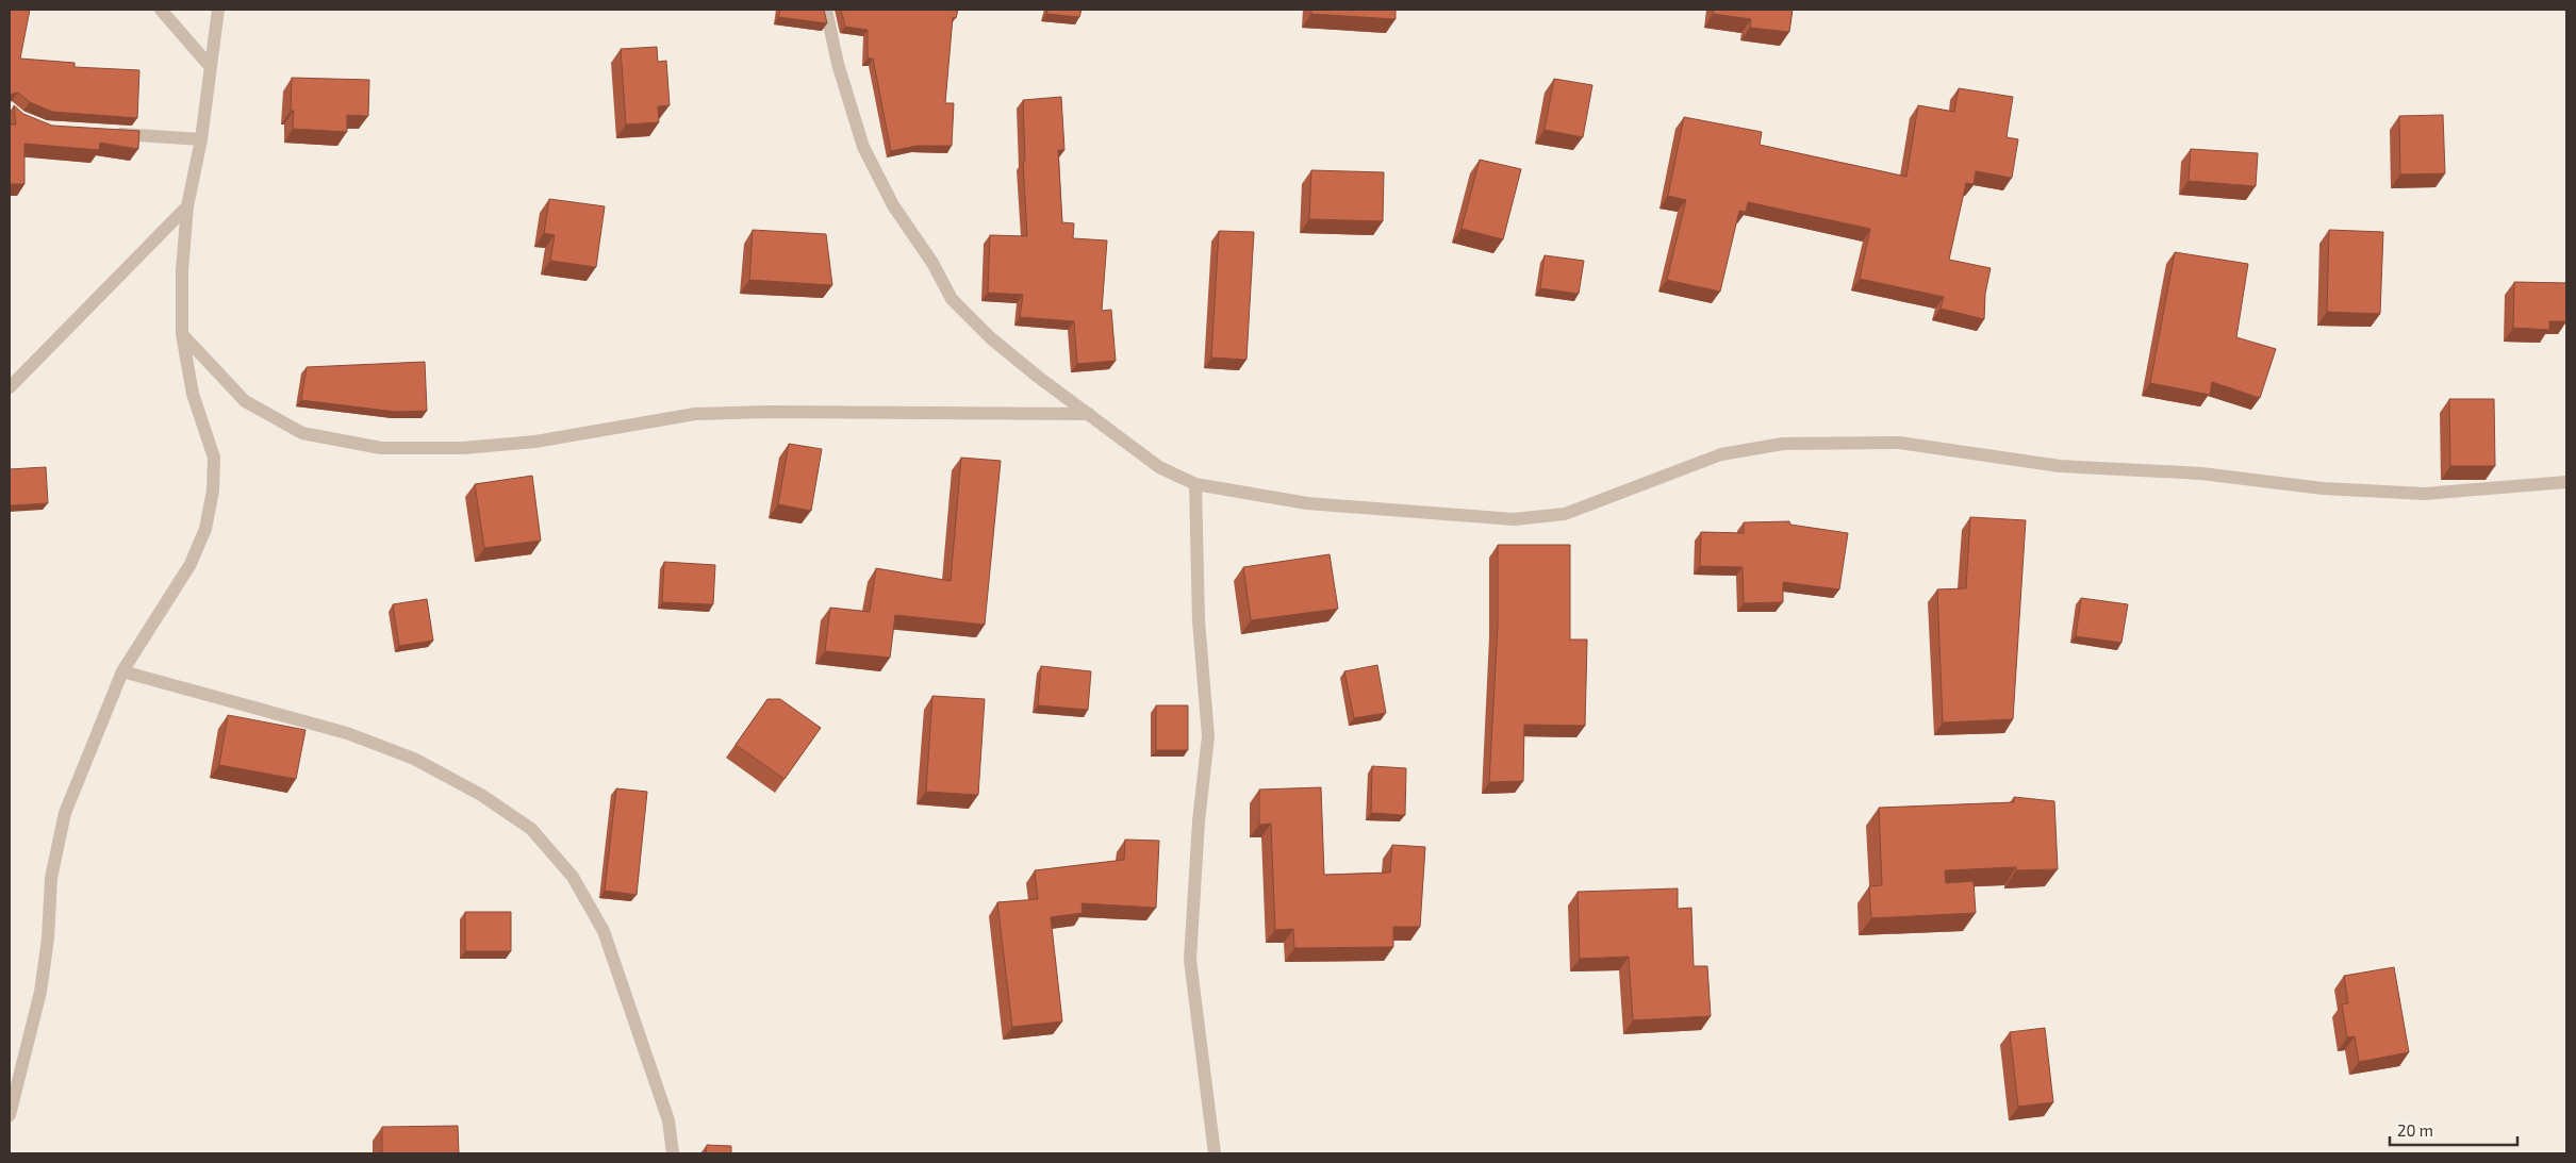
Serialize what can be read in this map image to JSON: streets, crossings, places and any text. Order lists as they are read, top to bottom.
{
  "scale_bar": "20 m"
}
